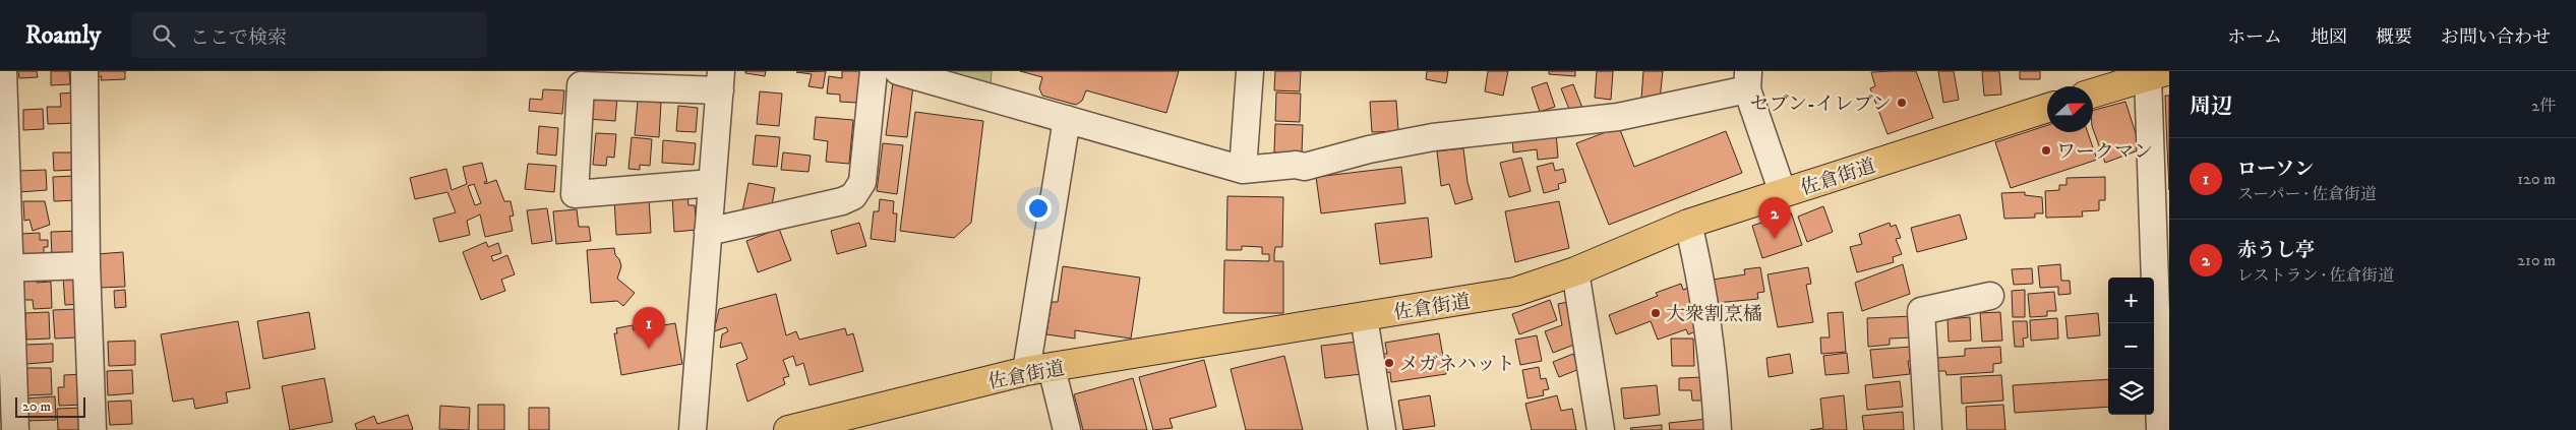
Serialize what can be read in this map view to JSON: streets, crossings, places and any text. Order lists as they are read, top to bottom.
{
  "streets": {
    "highway": ["佐倉街道"]
  },
  "places": [
    "セブン-イレブン",
    "ワークマン",
    "大衆割烹橘",
    "メガネハット"
  ],
  "scale_bar": "20 m",
  "north": "right",
  "page": {
    "header": "Roamly",
    "search": "ここで検索",
    "nav": [
      "ホーム",
      "地図",
      "概要",
      "お問い合わせ"
    ],
    "heading": ["周辺", "2件"],
    "list": [
      {
        "mark": "1",
        "name": "ローソン",
        "note": "スーパー · 佐倉街道",
        "value": "120 m"
      },
      {
        "mark": "2",
        "name": "赤うし亭",
        "note": "レストラン · 佐倉街道",
        "value": "210 m"
      }
    ],
    "pins": ["2", "1"],
    "map_buttons": ["+", "−"],
    "scale": "20 m"
  }
}
